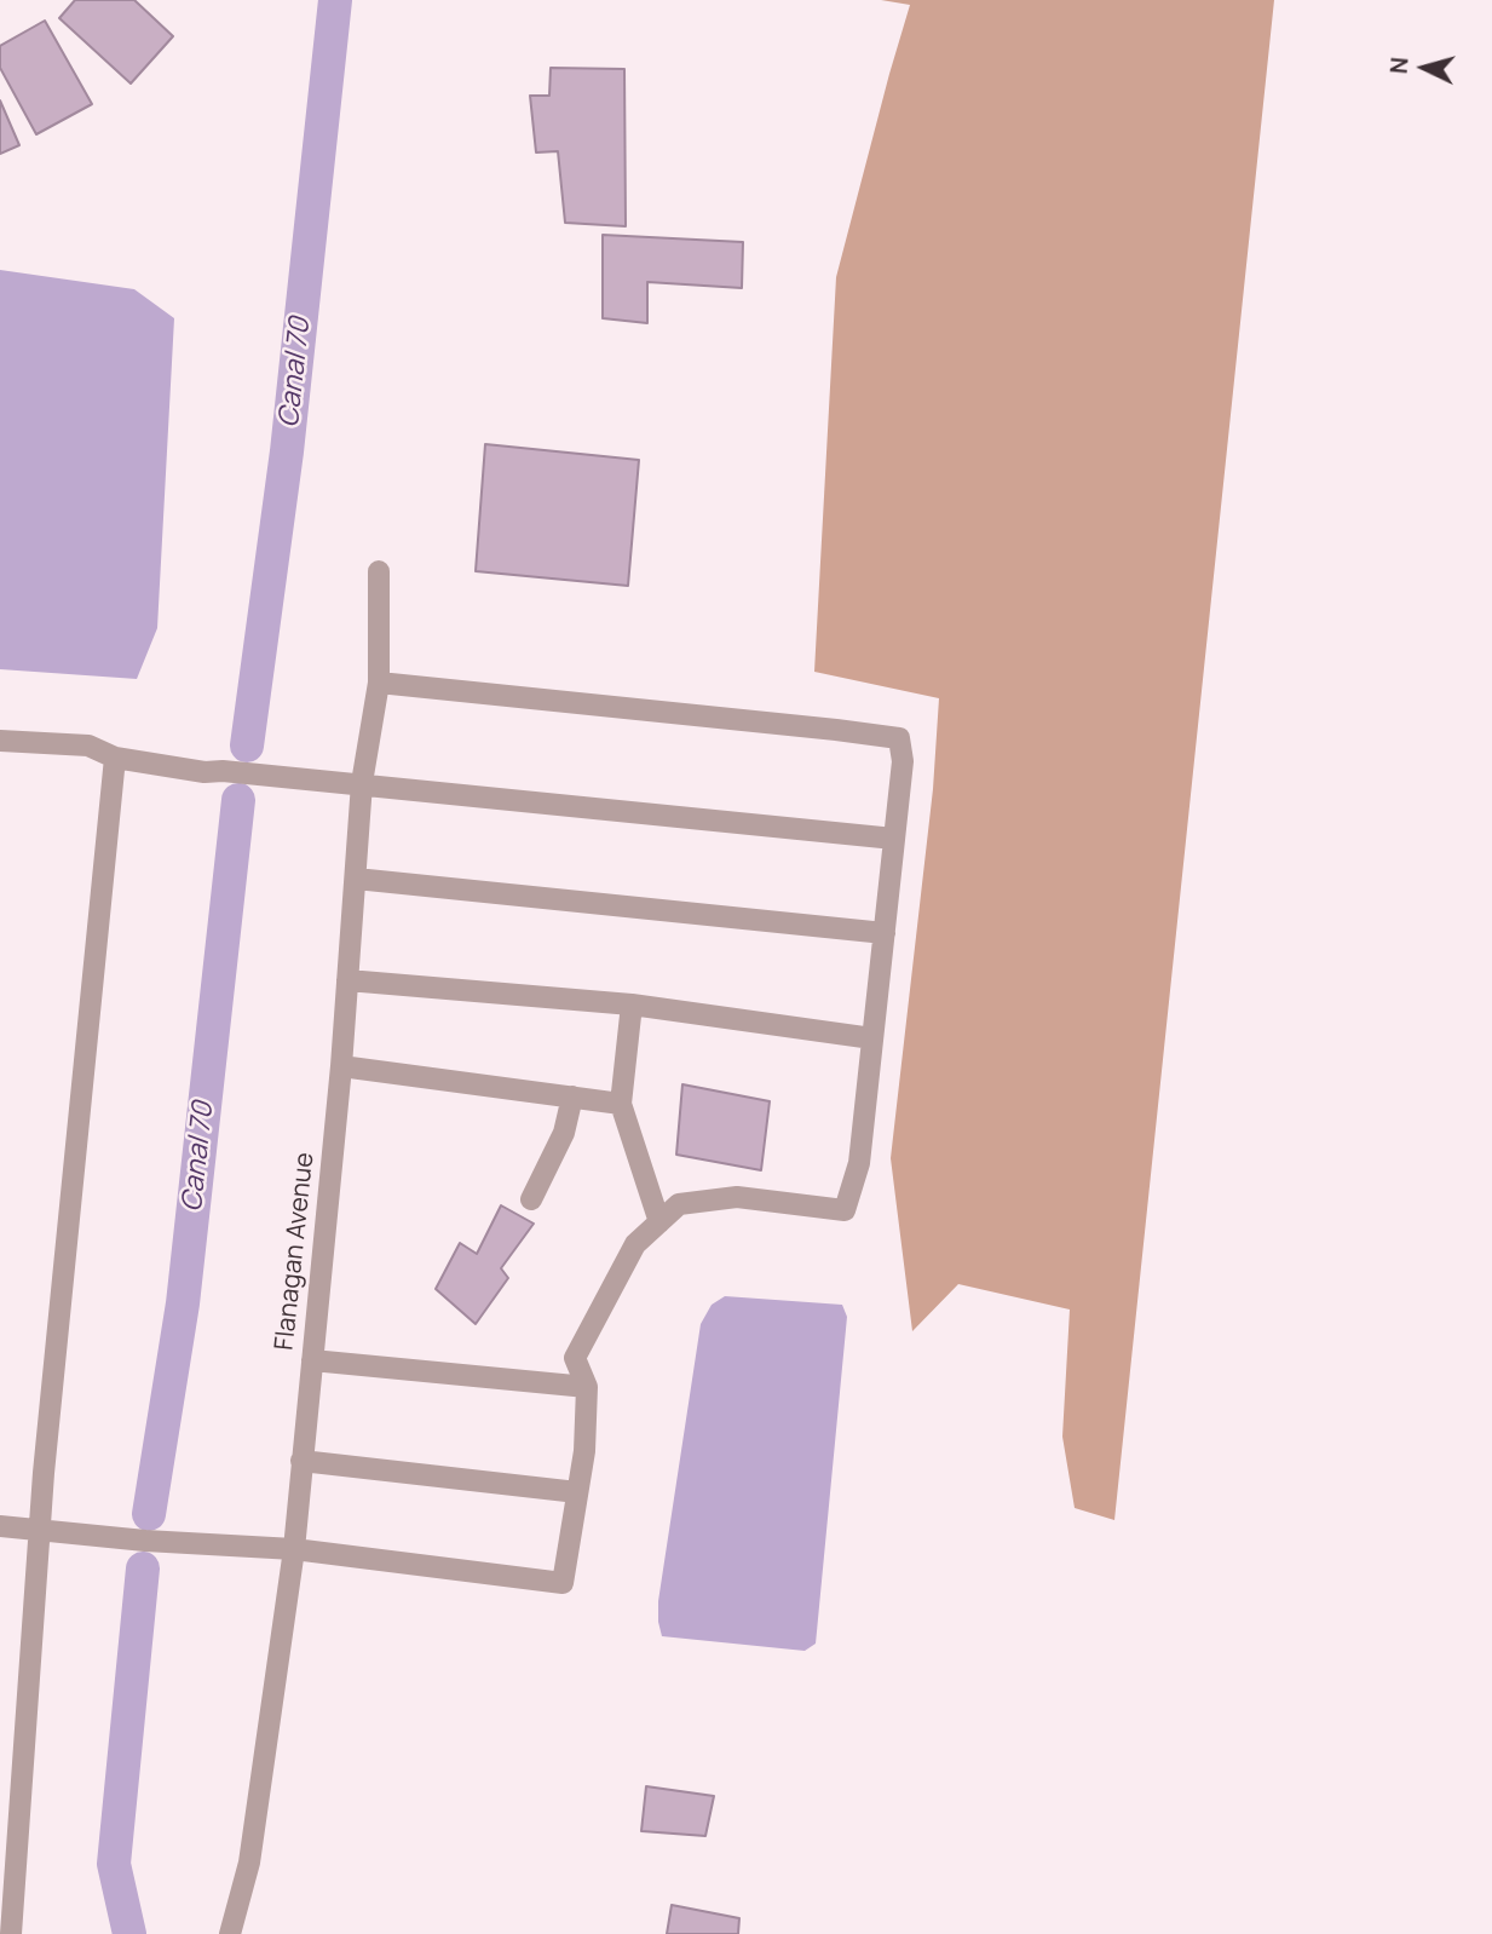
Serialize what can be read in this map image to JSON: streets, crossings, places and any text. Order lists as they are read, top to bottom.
{
  "streets": {
    "street": ["Flanagan Avenue"]
  },
  "water": ["Canal 70"],
  "north": "left"
}
